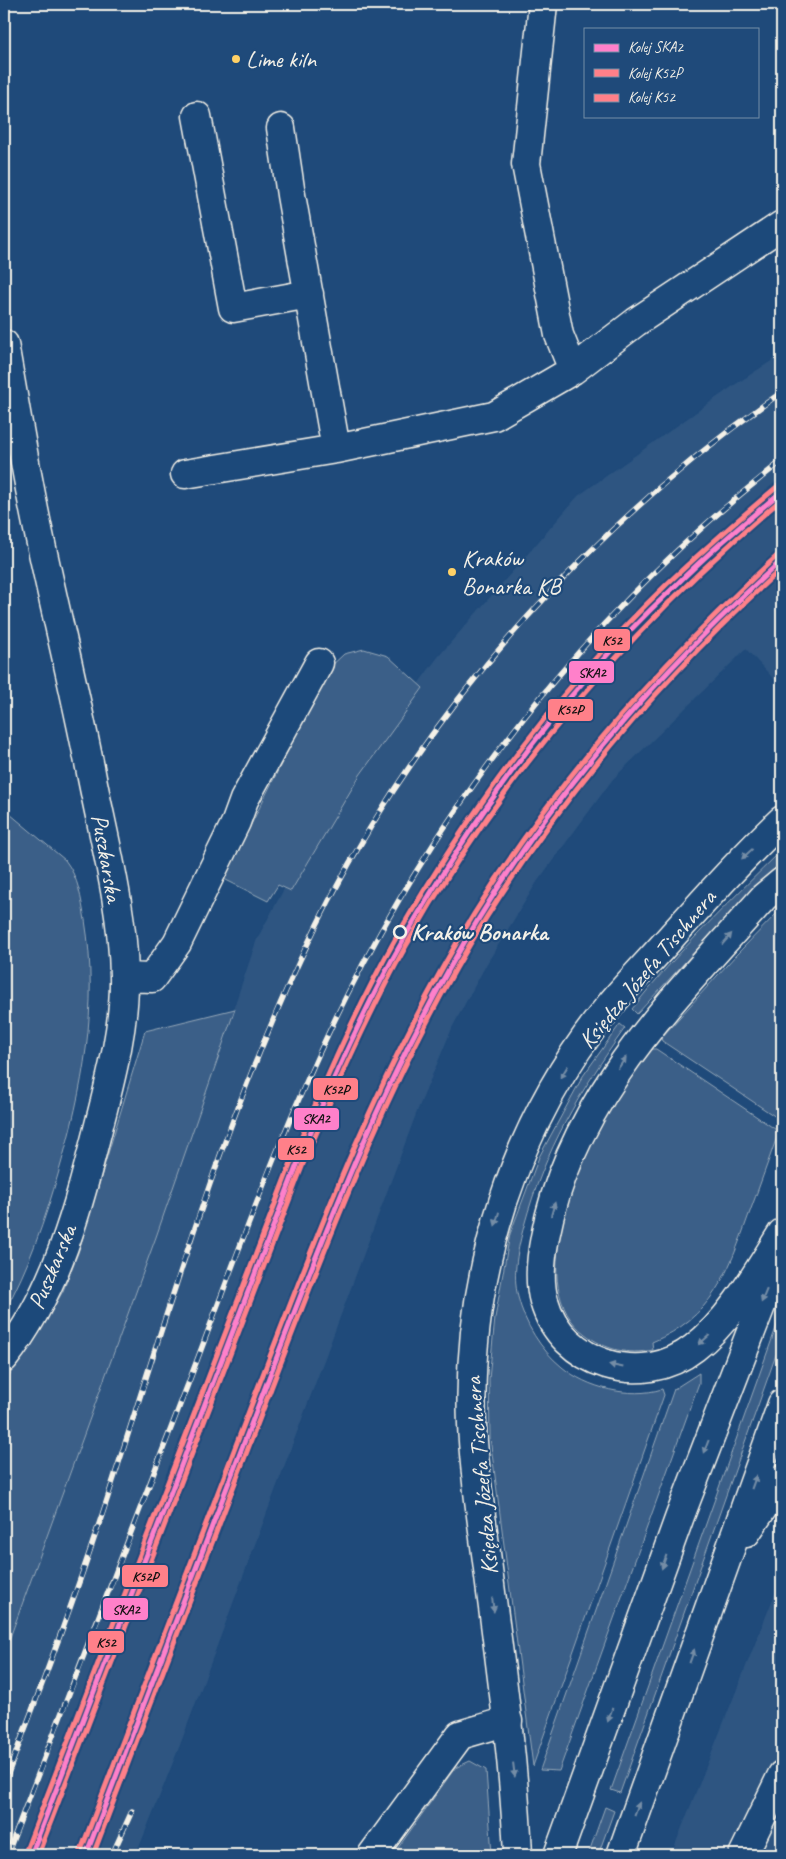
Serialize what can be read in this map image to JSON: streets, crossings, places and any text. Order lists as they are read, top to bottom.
{
  "streets": {
    "main road": ["Puszkarska", "Księdza Józefa Tischnera"]
  },
  "places": ["Lime kiln", "Kraków Bonarka KB", "Kraków Bonarka"],
  "lines": ["rail line K52", "rail line SKA2", "rail line K52P"],
  "legend": ["Kolej SKA2", "Kolej K52P", "Kolej K52"]
}
